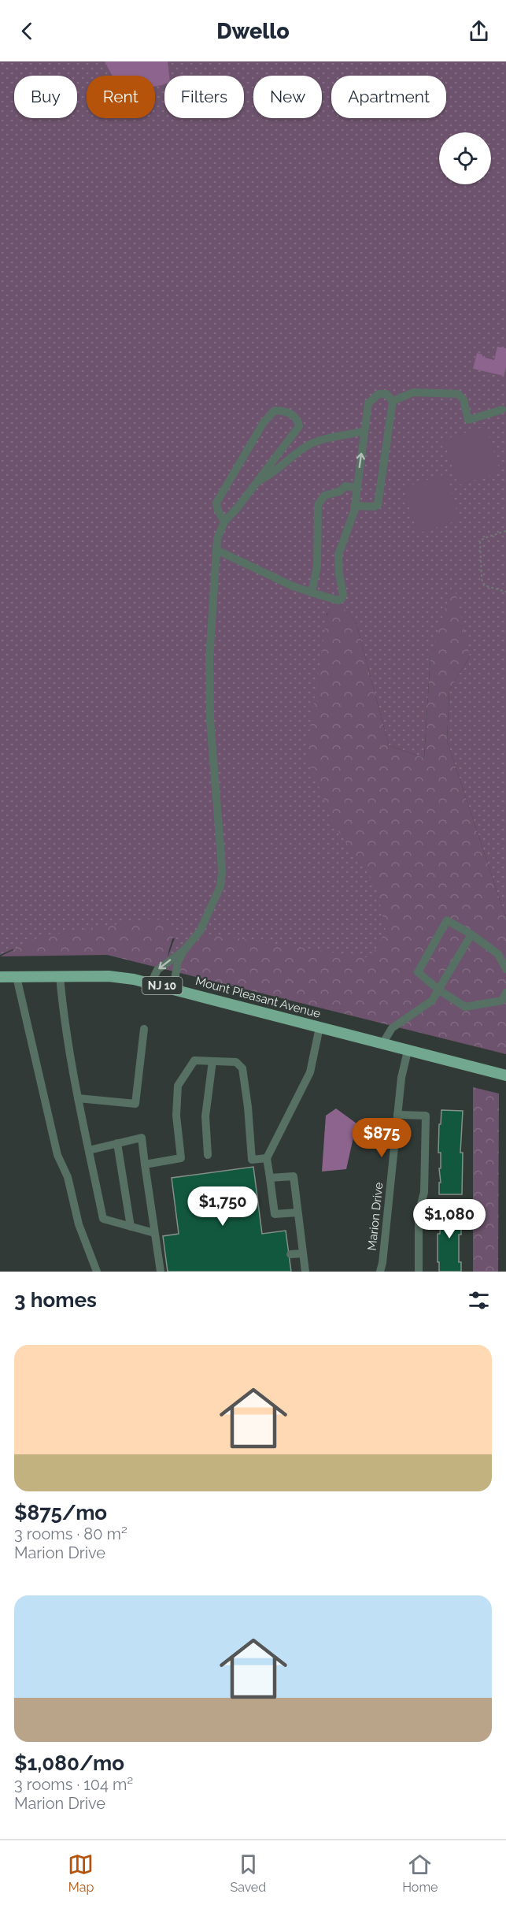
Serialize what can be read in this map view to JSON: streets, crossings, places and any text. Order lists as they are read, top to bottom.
{
  "streets": {
    "main road": ["NJ 10", "Mount Pleasant Avenue"],
    "street": ["Marion Drive"]
  },
  "crossings": [
    ["Mount Pleasant Avenue", "Marion Drive"]
  ],
  "page": {
    "header": "Dwello",
    "chip": [
      "Buy",
      "Rent",
      "Filters",
      "New",
      "Apartment"
    ],
    "price": ["$875", "$1,750", "$1,080"],
    "heading": "3 homes",
    "list": [
      {
        "name": "$875/mo",
        "note": "3 rooms · 80 m² · Marion Drive"
      },
      {
        "name": "$1,080/mo",
        "note": "3 rooms · 104 m² · Marion Drive"
      }
    ],
    "tabs": ["Map", "Saved", "Home"]
  }
}
